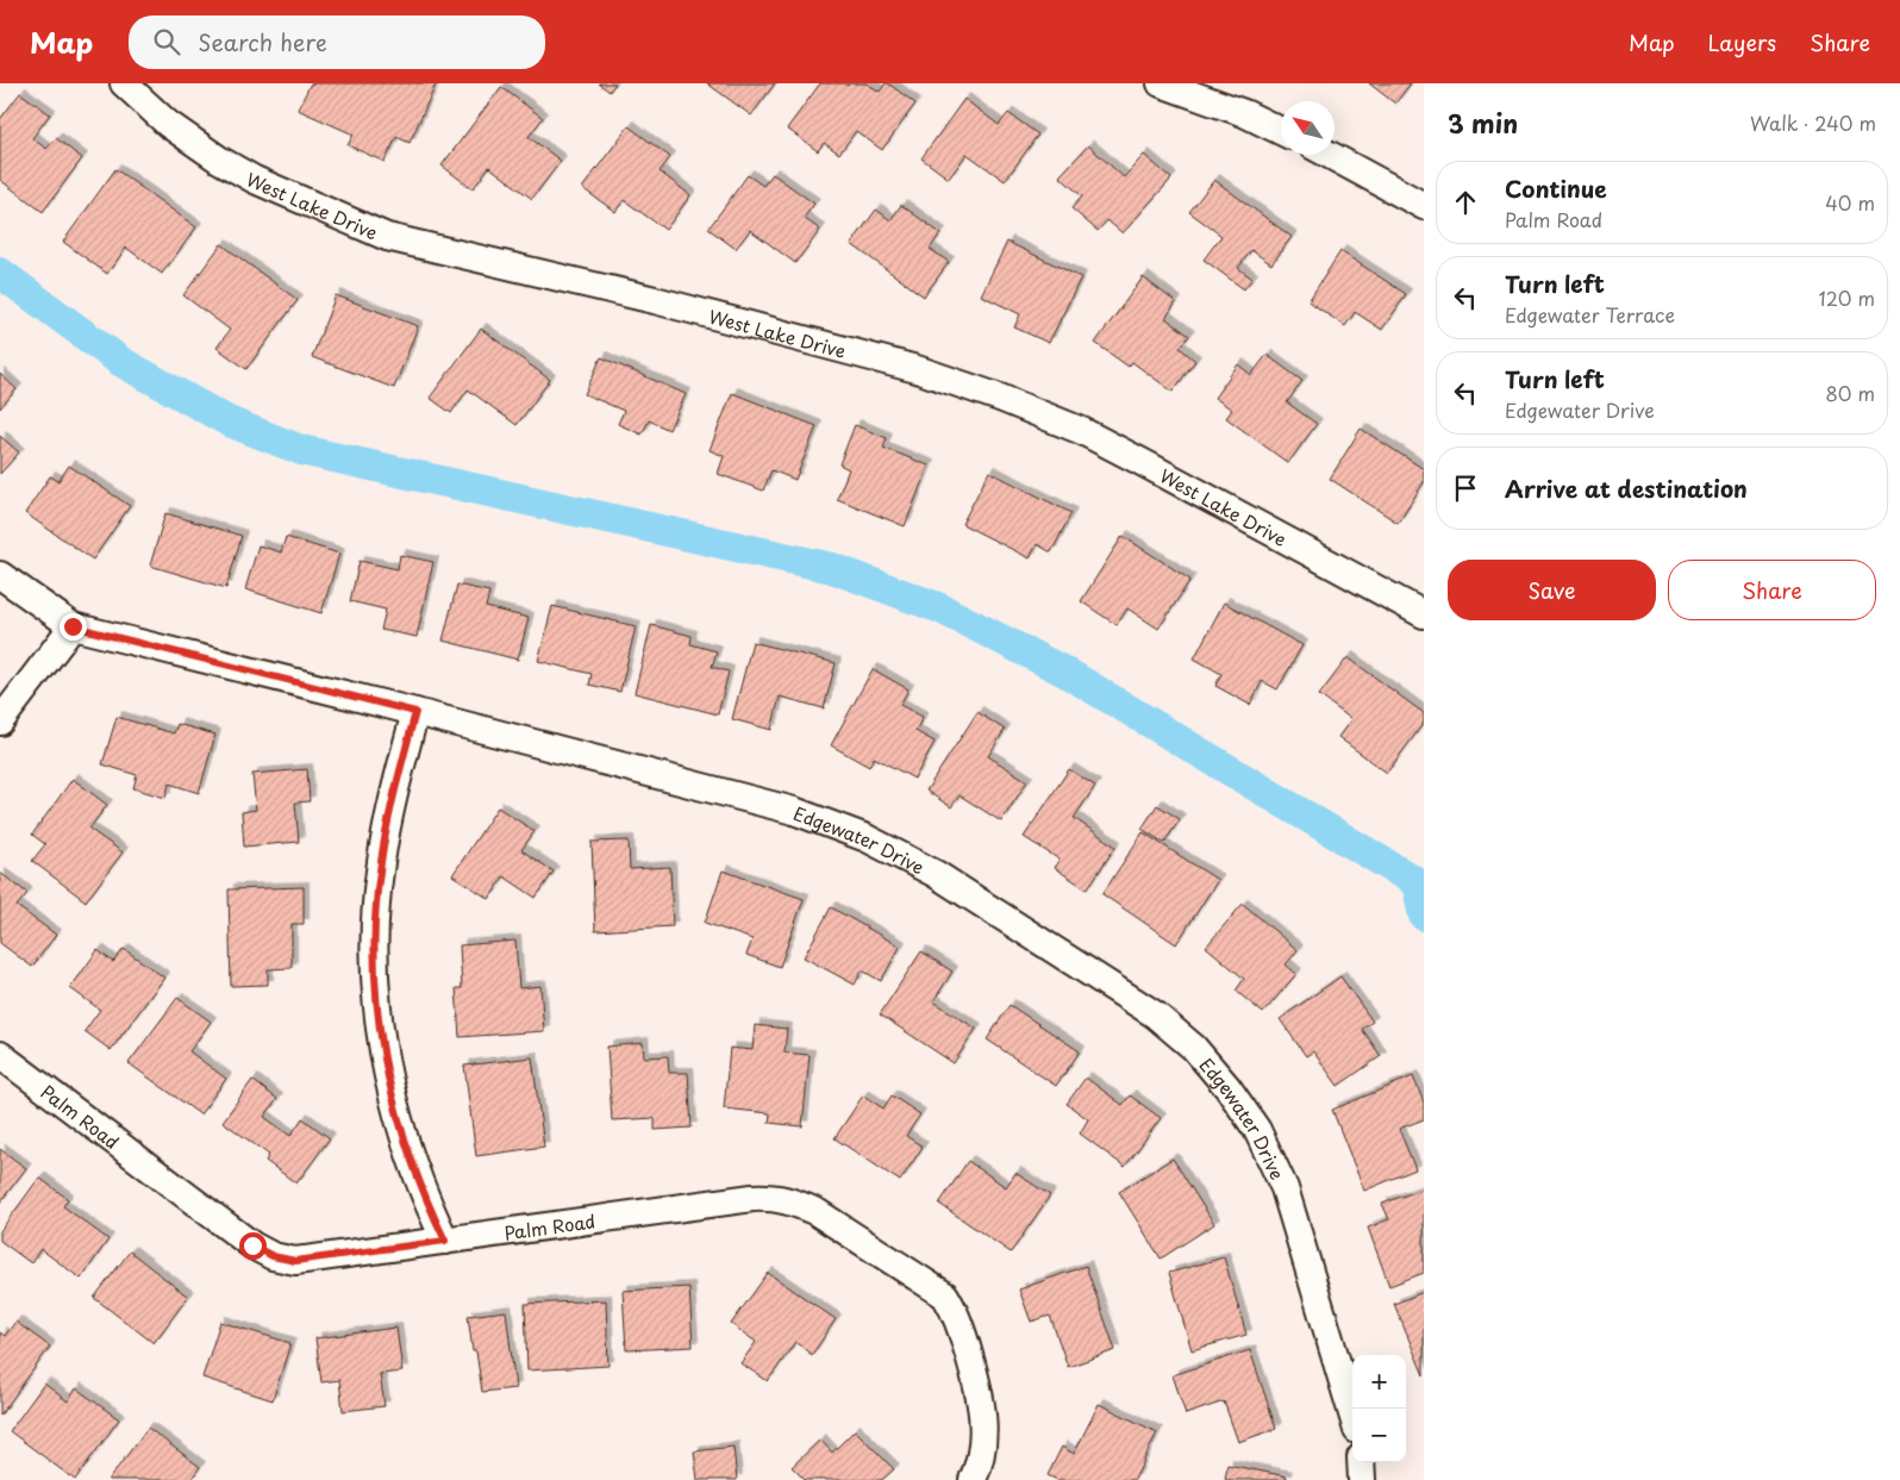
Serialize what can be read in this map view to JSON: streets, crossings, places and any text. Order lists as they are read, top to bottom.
{
  "streets": {
    "street": ["West Lake Drive", "Edgewater Drive", "Palm Road"]
  },
  "north": "top left",
  "page": {
    "header": "Map",
    "search": "Search here",
    "nav": ["Map", "Layers", "Share"],
    "heading": ["3 min", "Walk · 240 m"],
    "list": [
      ["Continue", "Palm Road", "40 m"],
      ["Turn left", "Edgewater Terrace", "120 m"],
      ["Turn left", "Edgewater Drive", "80 m"],
      "Arrive at destination"
    ],
    "buttons": ["Save", "Share"],
    "map_buttons": ["+", "−"]
  }
}
